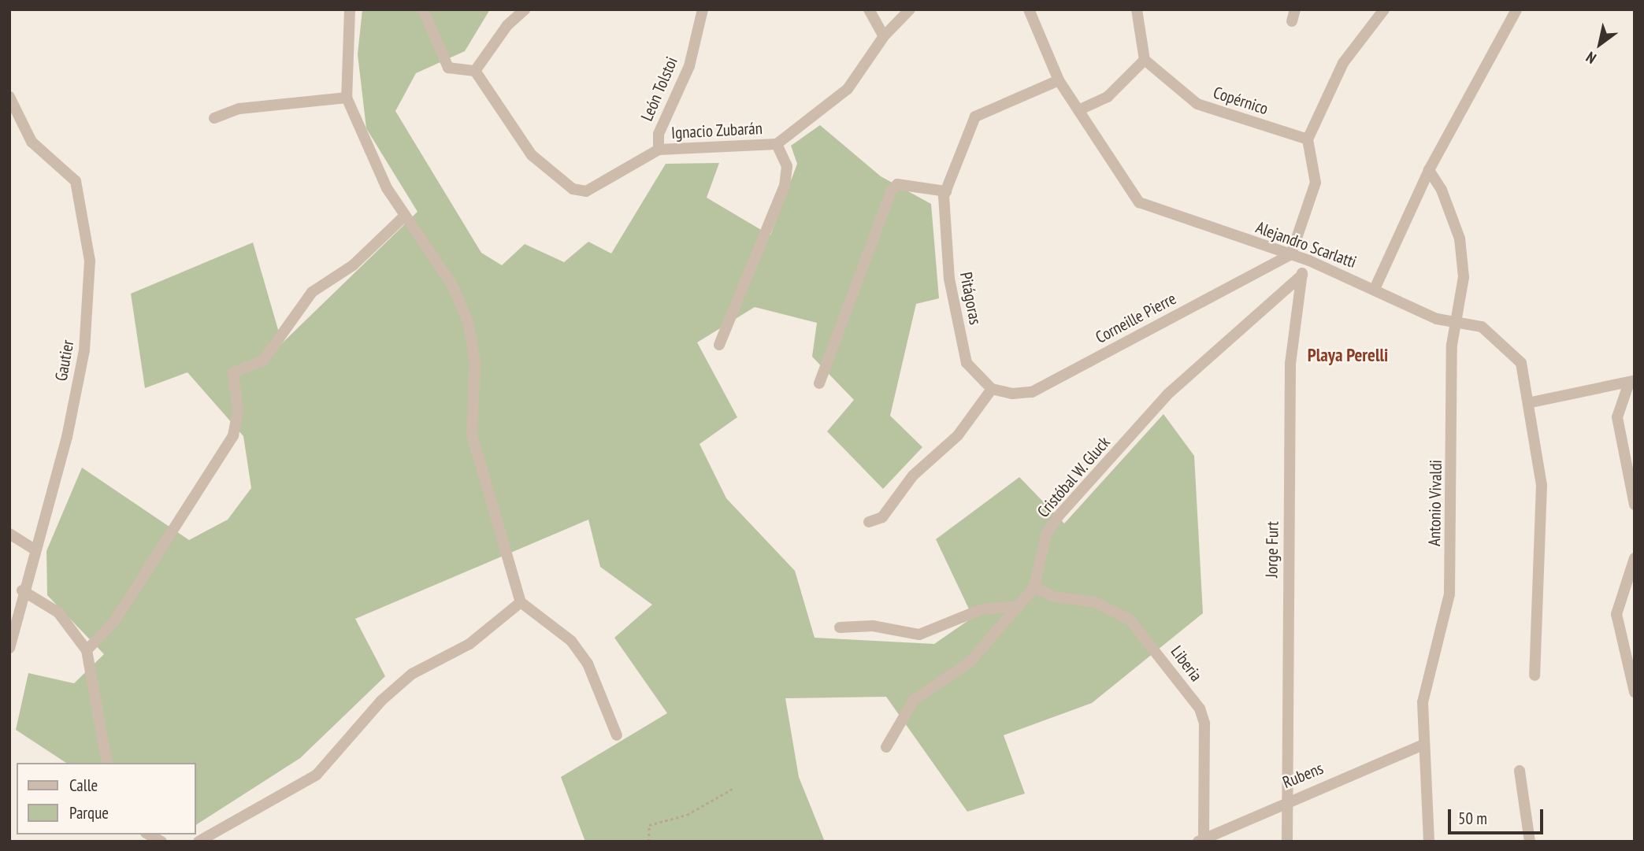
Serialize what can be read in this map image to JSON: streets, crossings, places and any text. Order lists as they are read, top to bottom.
{
  "streets": {
    "street": [
      "León Tolstoi",
      "Copérnico",
      "Ignacio Zubarán",
      "Alejandro Scarlatti",
      "Pitágoras",
      "Corneille Pierre",
      "Gautier",
      "Cristóbal W. Gluck",
      "Antonio Vivaldi",
      "Jorge Furt",
      "Liberia",
      "Rubens"
    ]
  },
  "crossings": [
    ["León Tolstoi", "Ignacio Zubarán"],
    ["Alejandro Scarlatti", "Pitágoras"],
    ["Alejandro Scarlatti", "Corneille Pierre"],
    ["Alejandro Scarlatti", "Antonio Vivaldi"],
    ["Alejandro Scarlatti", "Jorge Furt"],
    ["Pitágoras", "Corneille Pierre"],
    ["Cristóbal W. Gluck", "Jorge Furt"],
    ["Cristóbal W. Gluck", "Liberia"],
    ["Antonio Vivaldi", "Rubens"],
    ["Jorge Furt", "Rubens"],
    ["Liberia", "Rubens"]
  ],
  "districts": ["Playa Perelli"],
  "legend": ["Calle", "Parque"],
  "scale_bar": "50 m",
  "north": "bottom left"
}
